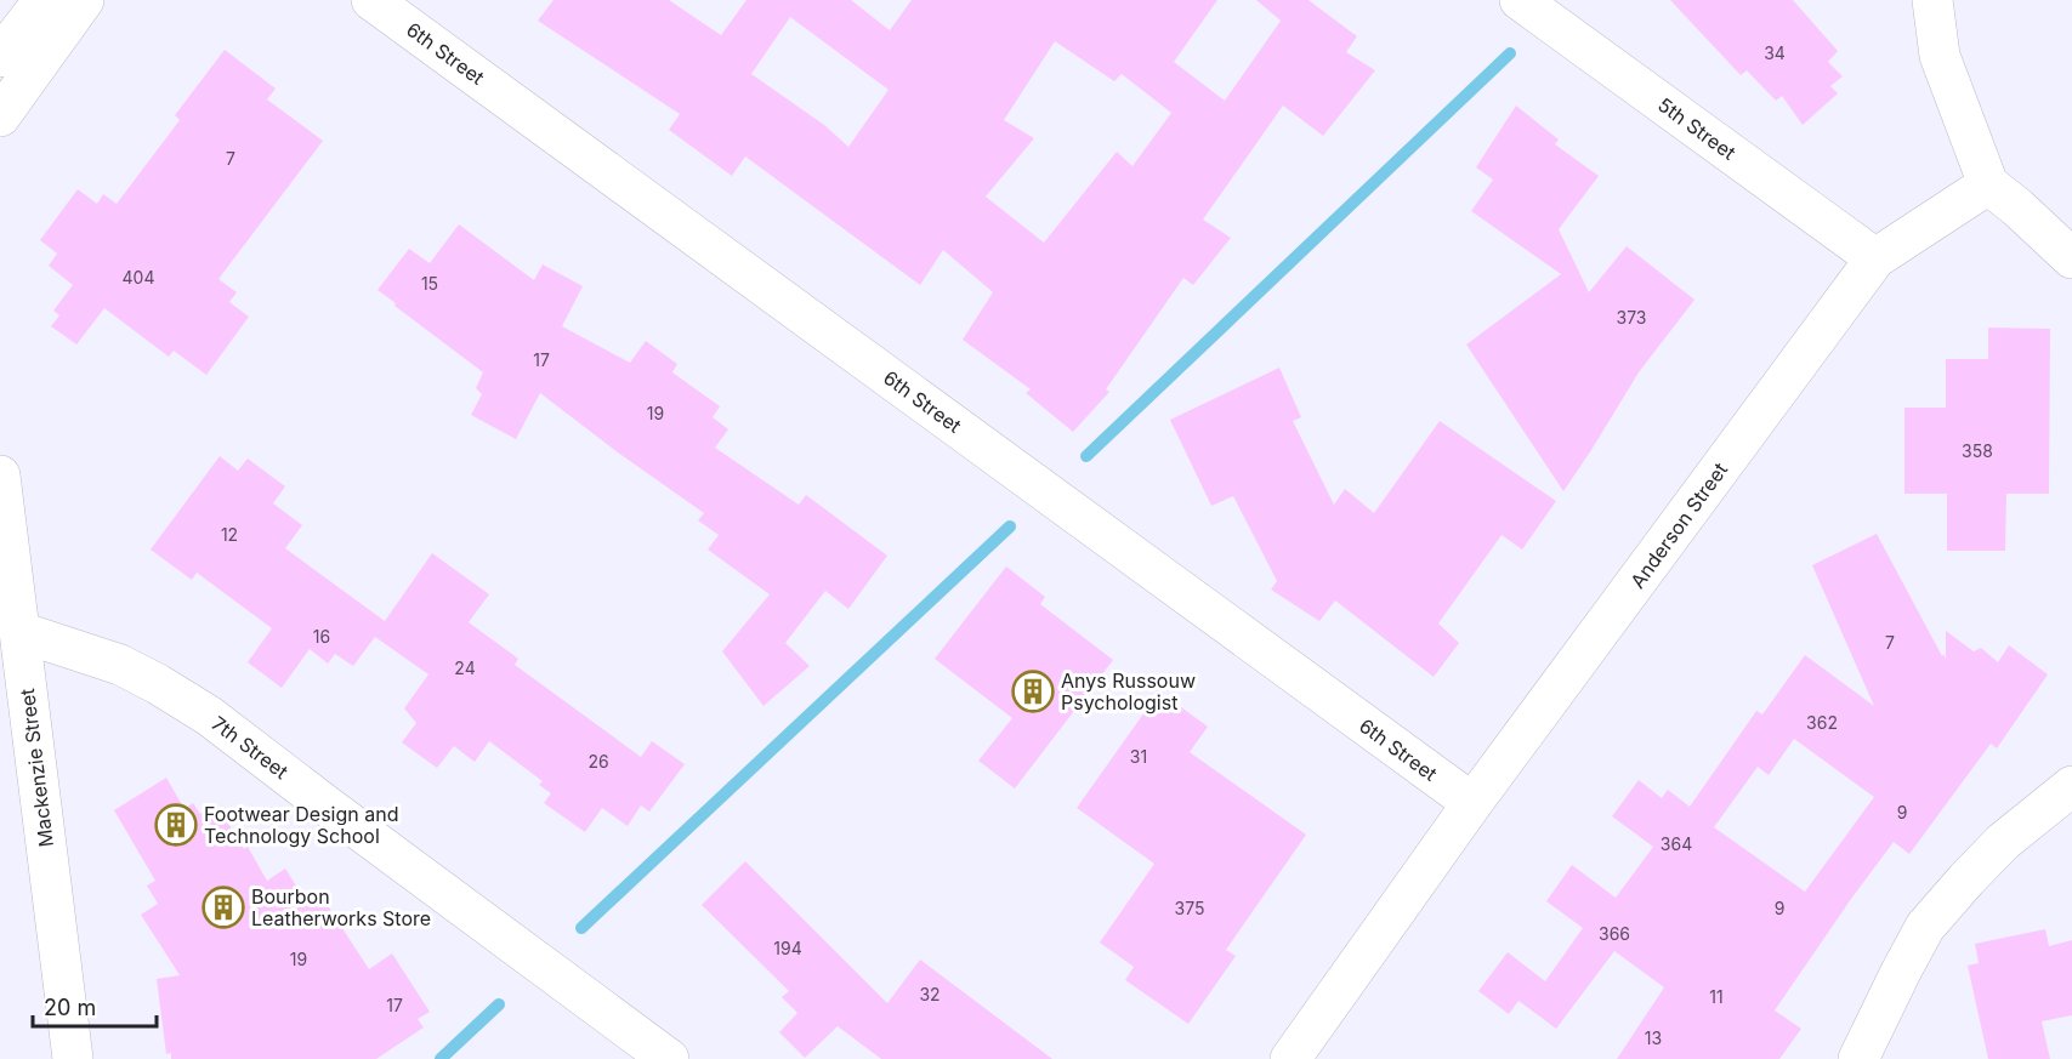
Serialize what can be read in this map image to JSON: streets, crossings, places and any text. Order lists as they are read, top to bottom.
{
  "streets": {
    "street": [
      "6th Street",
      "5th Street",
      "Anderson Street",
      "7th Street",
      "Mackenzie Street"
    ]
  },
  "crossings": [
    ["6th Street", "Anderson Street"],
    ["5th Street", "Anderson Street"],
    ["7th Street", "Mackenzie Street"]
  ],
  "places": {
    "building": ["Anys Russouw Psychologist", "Footwear Design and Technology School", "Bourbon Leatherworks Store"]
  },
  "house_numbers": [
    "34",
    "7",
    "404",
    "15",
    "373",
    "17",
    "19",
    "358",
    "12",
    "16",
    "7",
    "24",
    "362",
    "31",
    "26",
    "9",
    "364",
    "375",
    "9",
    "366",
    "194",
    "19",
    "32",
    "11",
    "17",
    "13"
  ],
  "scale_bar": "20 m"
}
